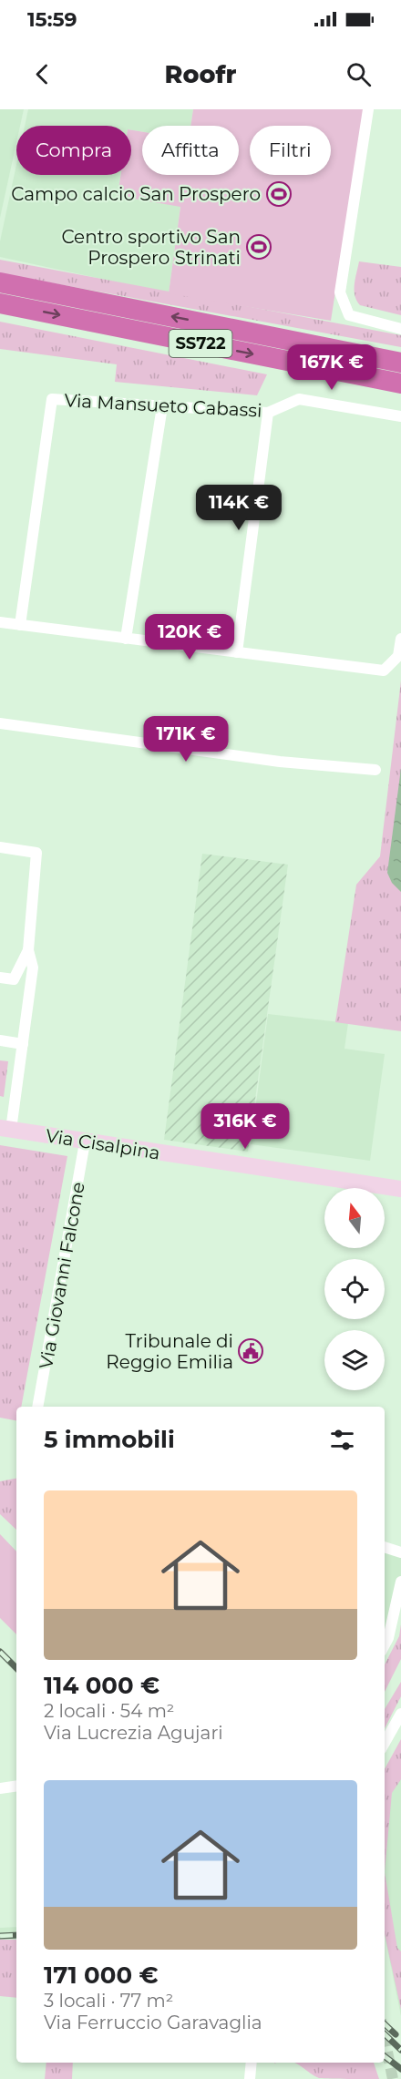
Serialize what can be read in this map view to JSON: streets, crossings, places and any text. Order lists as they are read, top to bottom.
{
  "streets": {
    "highway": ["SS722"],
    "main road": ["Via Cisalpina"],
    "street": ["Via Mansueto Cabassi", "Via Giovanni Falcone"]
  },
  "crossings": [
    ["Via Cisalpina", "Via Giovanni Falcone"]
  ],
  "places": {
    "sports": ["Campo calcio San Prospero", "Centro sportivo San Prospero Strinati"],
    "public building": ["Tribunale di Reggio Emilia"]
  },
  "north": "top",
  "page": {
    "status": "15:59",
    "header": "Roofr",
    "chip": ["Compra", "Affitta", "Filtri"],
    "price": [
      "167K €",
      "114K €",
      "120K €",
      "171K €",
      "316K €"
    ],
    "heading": "5 immobili",
    "list": [
      {
        "name": "114 000 €",
        "note": "2 locali · 54 m² · Via Lucrezia Agujari"
      },
      {
        "name": "171 000 €",
        "note": "3 locali · 77 m² · Via Ferruccio Garavaglia"
      }
    ]
  }
}
